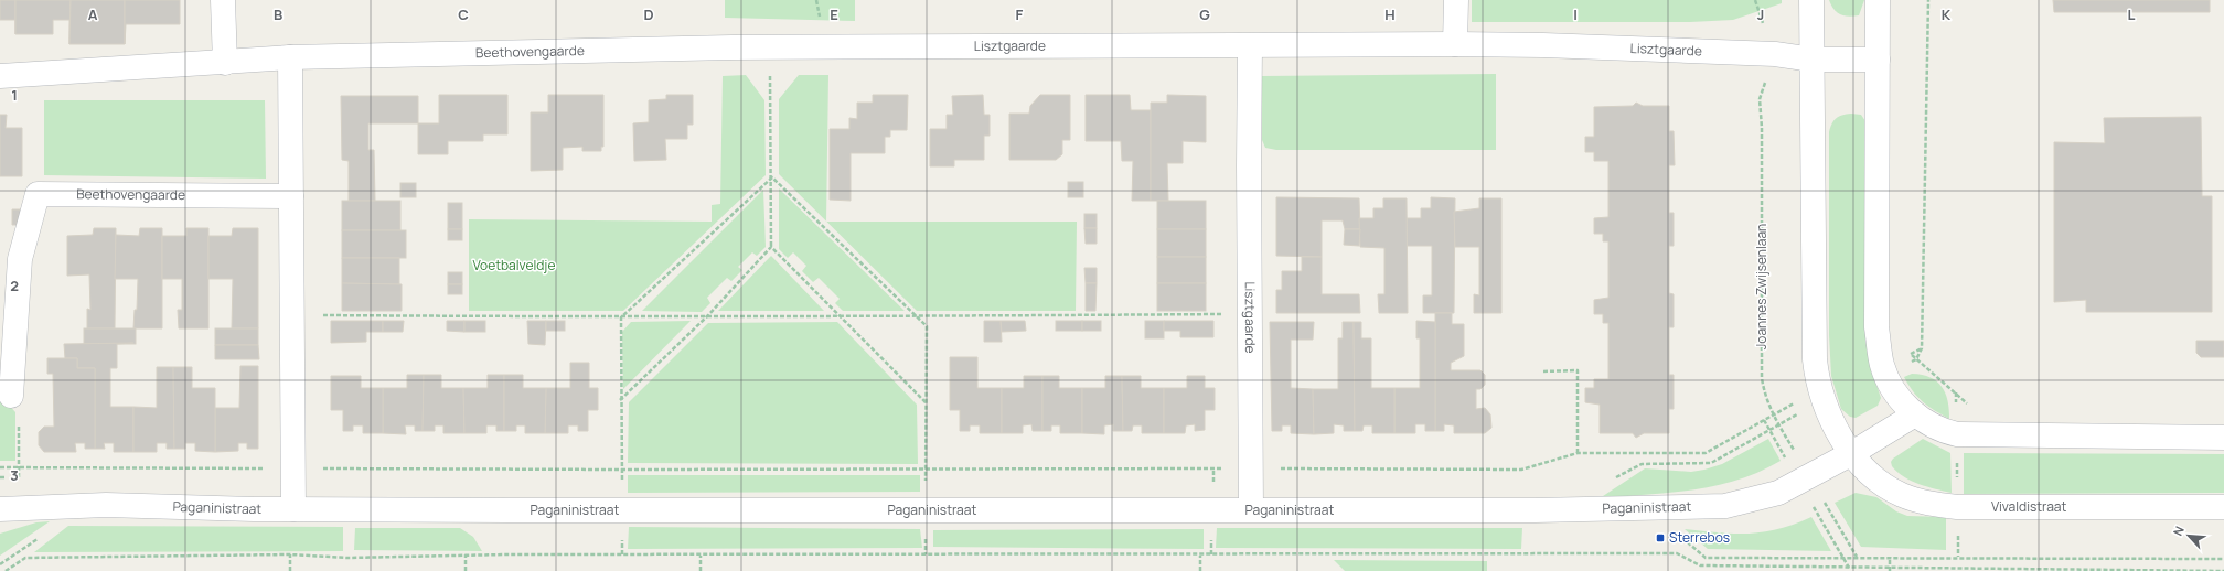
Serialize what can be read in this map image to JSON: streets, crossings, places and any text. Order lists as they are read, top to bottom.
{
  "streets": {
    "street": [
      "Lisztgaarde",
      "Beethovengaarde",
      "Vivaldistraat",
      "Paganinistraat"
    ],
    "path": ["Joannes Zwijsenlaan"]
  },
  "crossings": [
    ["Lisztgaarde", "Beethovengaarde"],
    ["Lisztgaarde", "Joannes Zwijsenlaan"],
    ["Lisztgaarde", "Paganinistraat"],
    ["Joannes Zwijsenlaan", "Paganinistraat"],
    ["Vivaldistraat", "Paganinistraat"]
  ],
  "parks": ["Voetbalveldje"],
  "places": {
    "transit": ["Sterrebos"]
  },
  "north": "top left",
  "grid": {
    "columns": [
      "A",
      "B",
      "C",
      "D",
      "E",
      "F",
      "G",
      "H",
      "I",
      "J",
      "K",
      "L"
    ],
    "rows": ["1", "2", "3"]
  }
}
